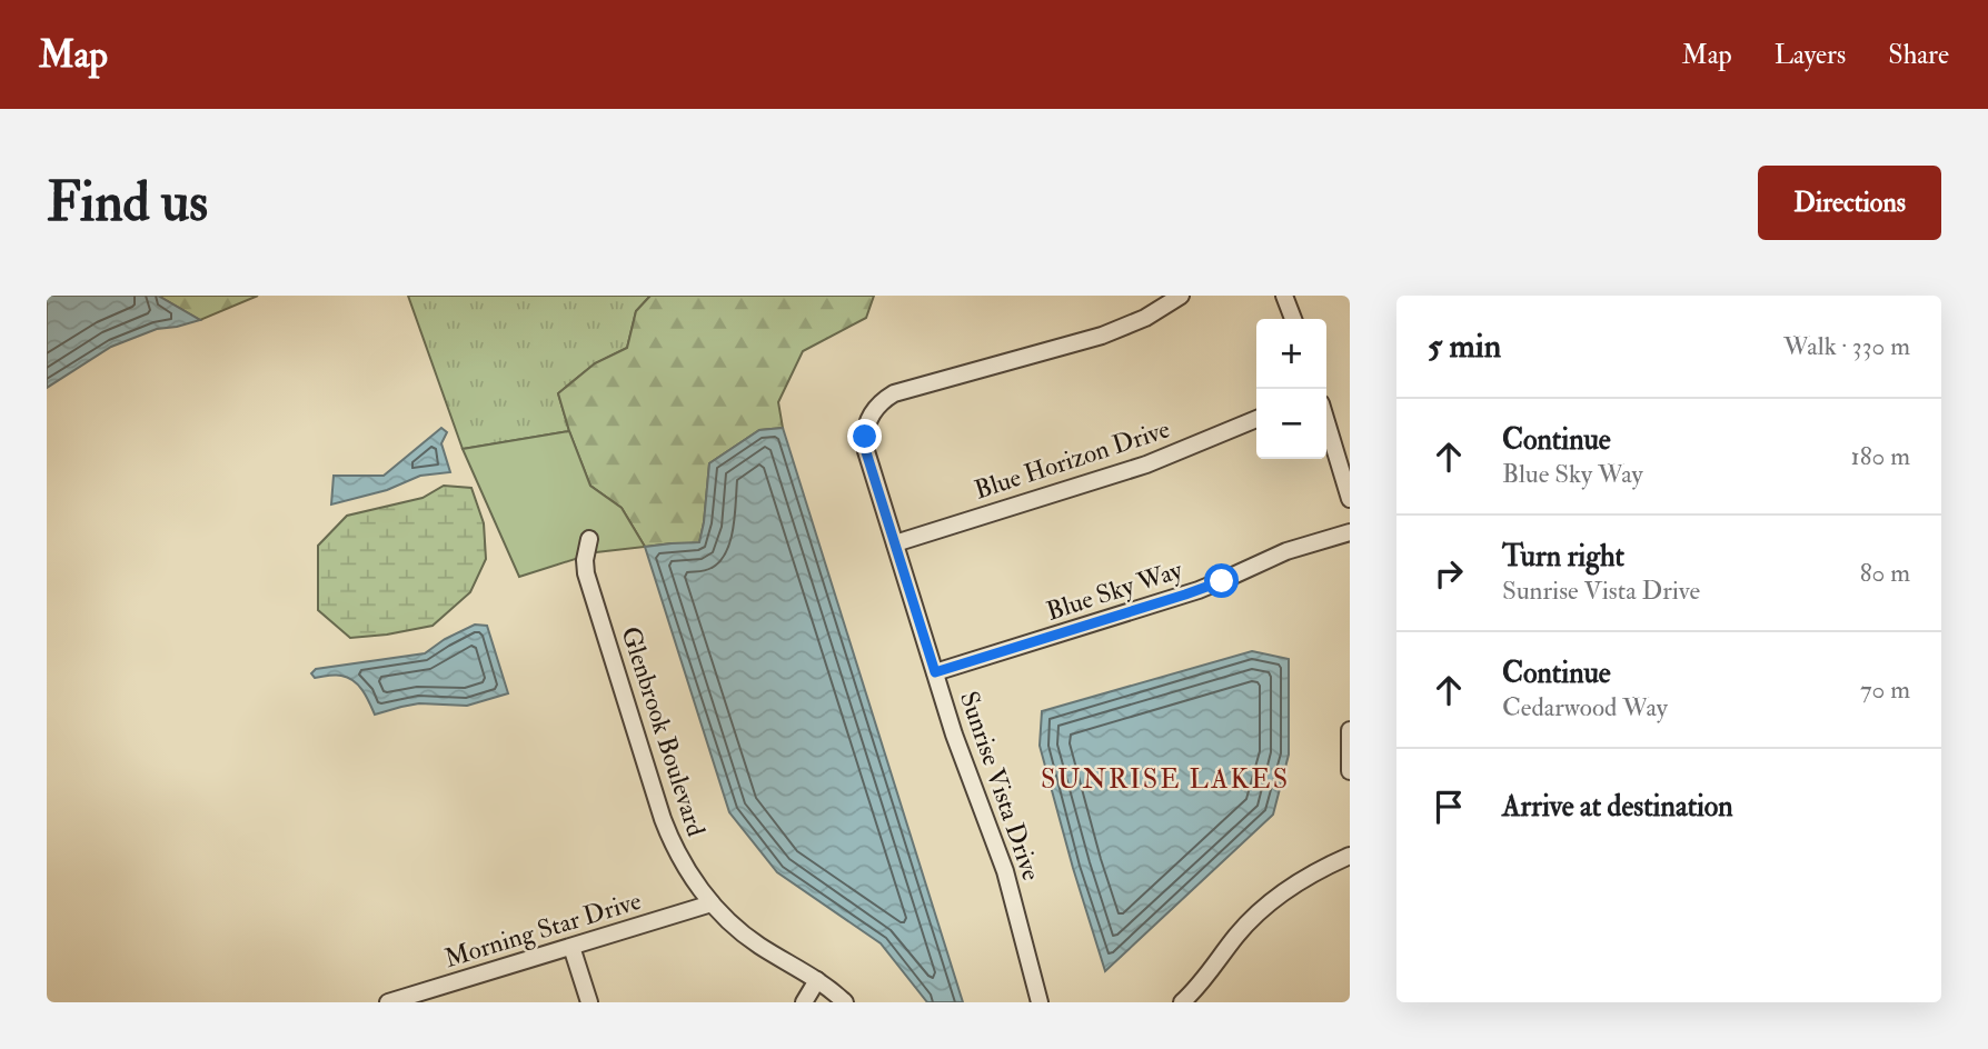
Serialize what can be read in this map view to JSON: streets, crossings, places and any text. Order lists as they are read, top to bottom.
{
  "streets": {
    "street": [
      "Blue Horizon Drive",
      "Blue Sky Way",
      "Glenbrook Boulevard",
      "Sunrise Vista Drive",
      "Morning Star Drive"
    ]
  },
  "crossings": [
    ["Blue Horizon Drive", "Sunrise Vista Drive"],
    ["Blue Sky Way", "Sunrise Vista Drive"],
    ["Glenbrook Boulevard", "Morning Star Drive"]
  ],
  "districts": ["SUNRISE LAKES"],
  "page": {
    "header": "Map",
    "nav": ["Map", "Layers", "Share"],
    "buttons": "Directions",
    "title": "Find us",
    "heading": ["5 min", "Walk · 330 m"],
    "map_buttons": ["+", "−"],
    "list": [
      ["Continue", "Blue Sky Way", "180 m"],
      ["Turn right", "Sunrise Vista Drive", "80 m"],
      ["Continue", "Cedarwood Way", "70 m"],
      "Arrive at destination"
    ]
  }
}
